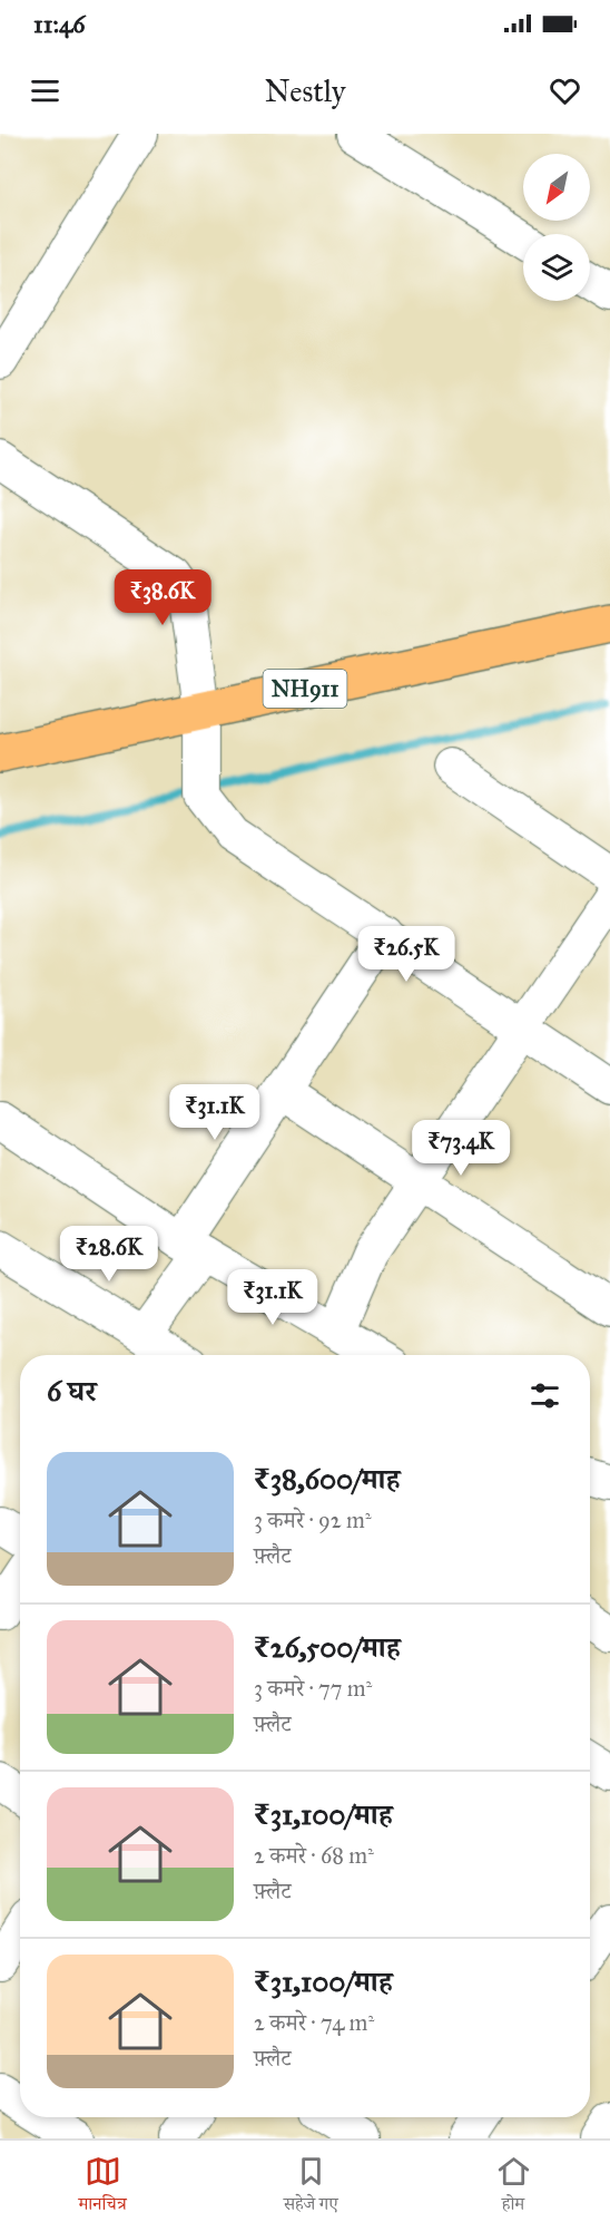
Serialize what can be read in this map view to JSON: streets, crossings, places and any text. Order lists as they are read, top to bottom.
{
  "streets": {
    "highway": ["NH911"]
  },
  "north": "bottom left",
  "page": {
    "status": "11:46",
    "header": "Nestly",
    "price": [
      "₹38.6K",
      "₹26.5K",
      "₹31.1K",
      "₹73.4K",
      "₹28.6K",
      "₹31.1K"
    ],
    "heading": "6 घर",
    "list": [
      {
        "name": "₹38,600/माह",
        "note": "3 कमरे · 92 m² · फ़्लैट"
      },
      {
        "name": "₹26,500/माह",
        "note": "3 कमरे · 77 m² · फ़्लैट"
      },
      {
        "name": "₹31,100/माह",
        "note": "2 कमरे · 68 m² · फ़्लैट"
      },
      {
        "name": "₹31,100/माह",
        "note": "2 कमरे · 74 m² · फ़्लैट"
      }
    ],
    "tabs": ["मानचित्र", "सहेजे गए", "होम"]
  }
}
